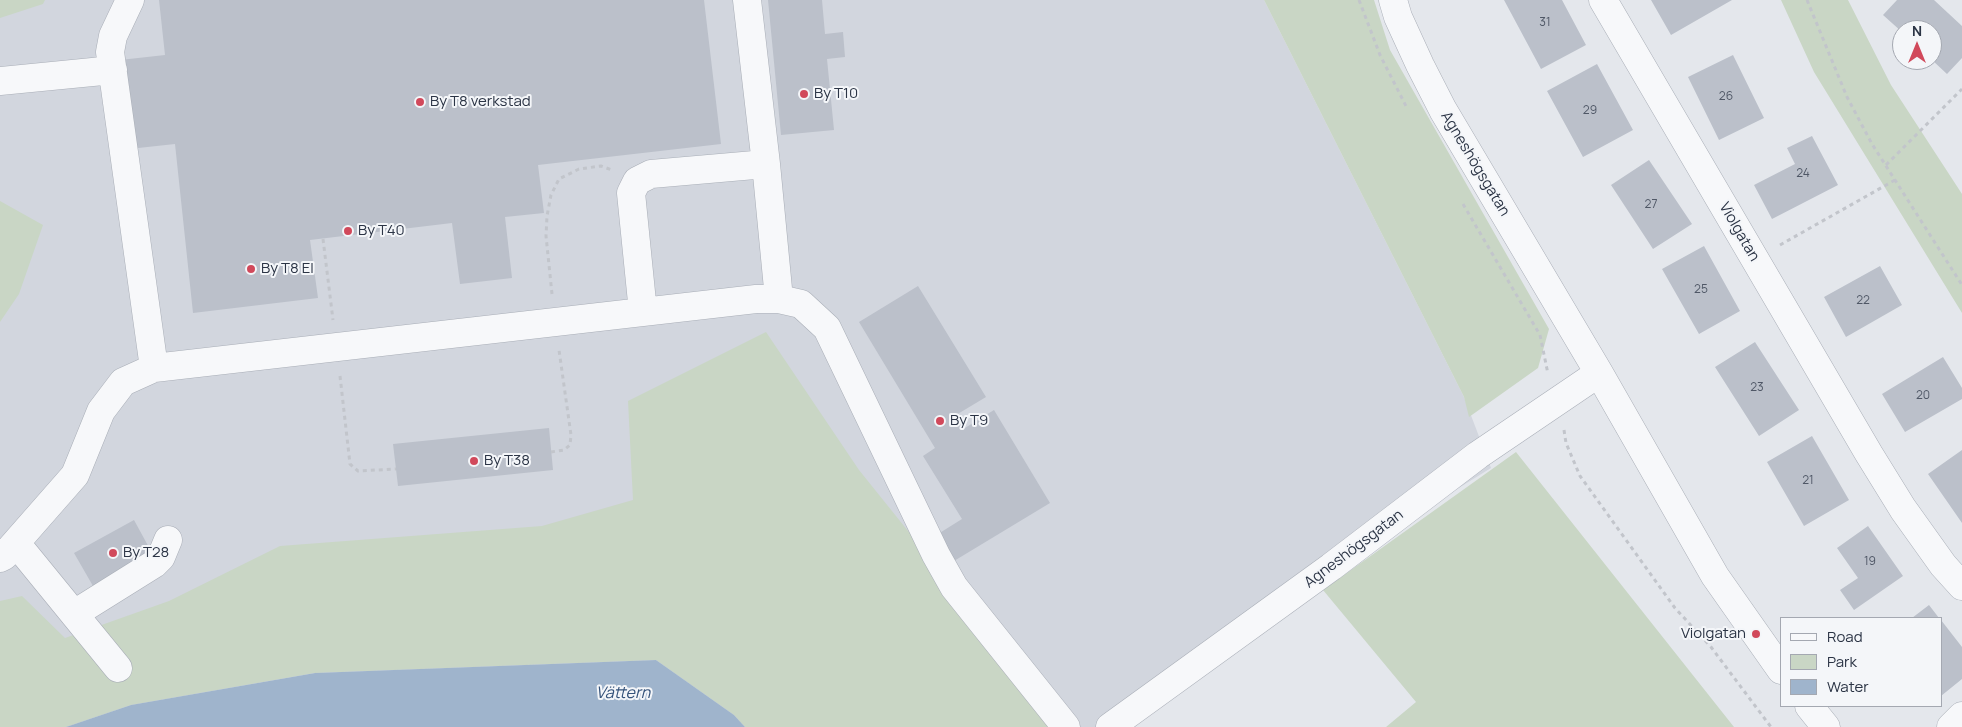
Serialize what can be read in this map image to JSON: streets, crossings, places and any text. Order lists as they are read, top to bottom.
{
  "streets": {
    "street": ["Agneshögsgatan", "Violgatan"]
  },
  "water": ["Vättern"],
  "places": [
    "By T10",
    "By T8 verkstad",
    "By T40",
    "By T8 El",
    "By T9",
    "By T38",
    "By T28",
    "Violgatan"
  ],
  "house_numbers": [
    "31",
    "26",
    "29",
    "24",
    "27",
    "25",
    "22",
    "23",
    "20",
    "21",
    "19"
  ],
  "legend": ["Road", "Park", "Water"],
  "north": "top"
}
